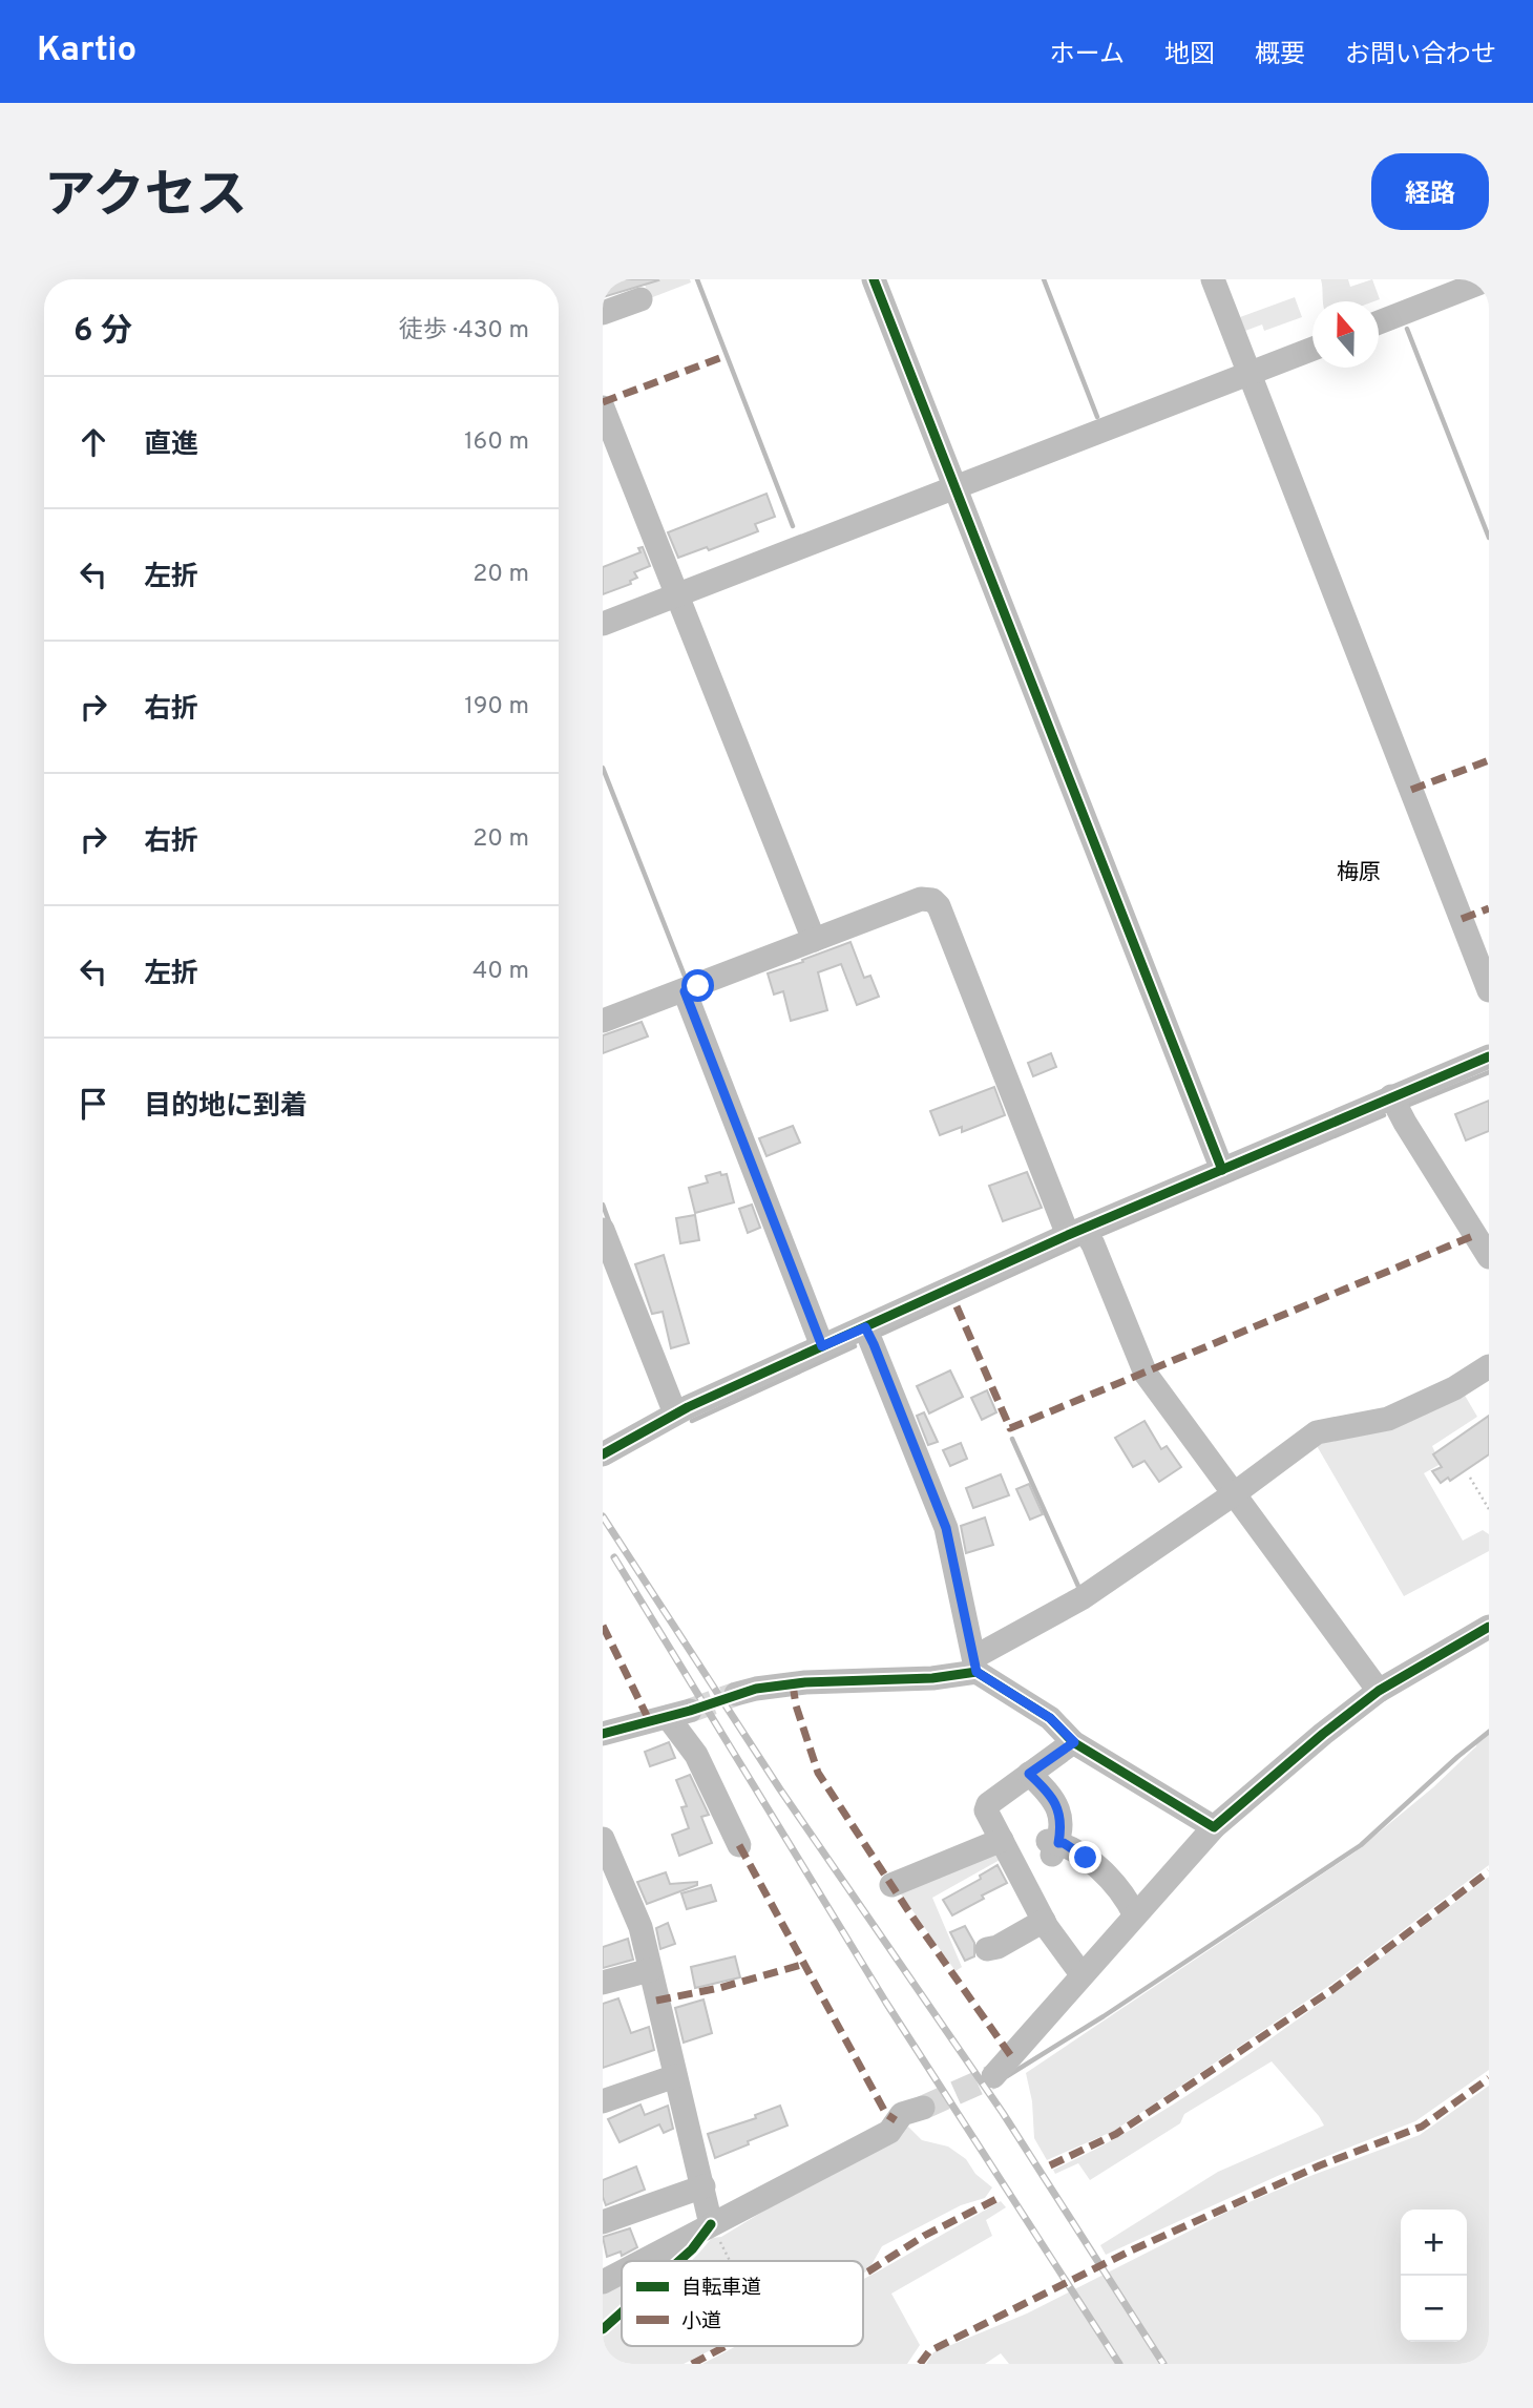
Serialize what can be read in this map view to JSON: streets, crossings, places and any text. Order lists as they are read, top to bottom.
{
  "districts": ["梅原"],
  "legend": ["自転車道", "小道"],
  "north": "top",
  "page": {
    "header": "Kartio",
    "nav": [
      "ホーム",
      "地図",
      "概要",
      "お問い合わせ"
    ],
    "title": "アクセス",
    "buttons": "経路",
    "heading": ["6 分", "徒歩 · 430 m"],
    "list": [
      ["直進", "160 m"],
      ["左折", "20 m"],
      ["右折", "190 m"],
      ["右折", "20 m"],
      ["左折", "40 m"],
      "目的地に到着"
    ],
    "map_buttons": ["+", "−"]
  }
}
